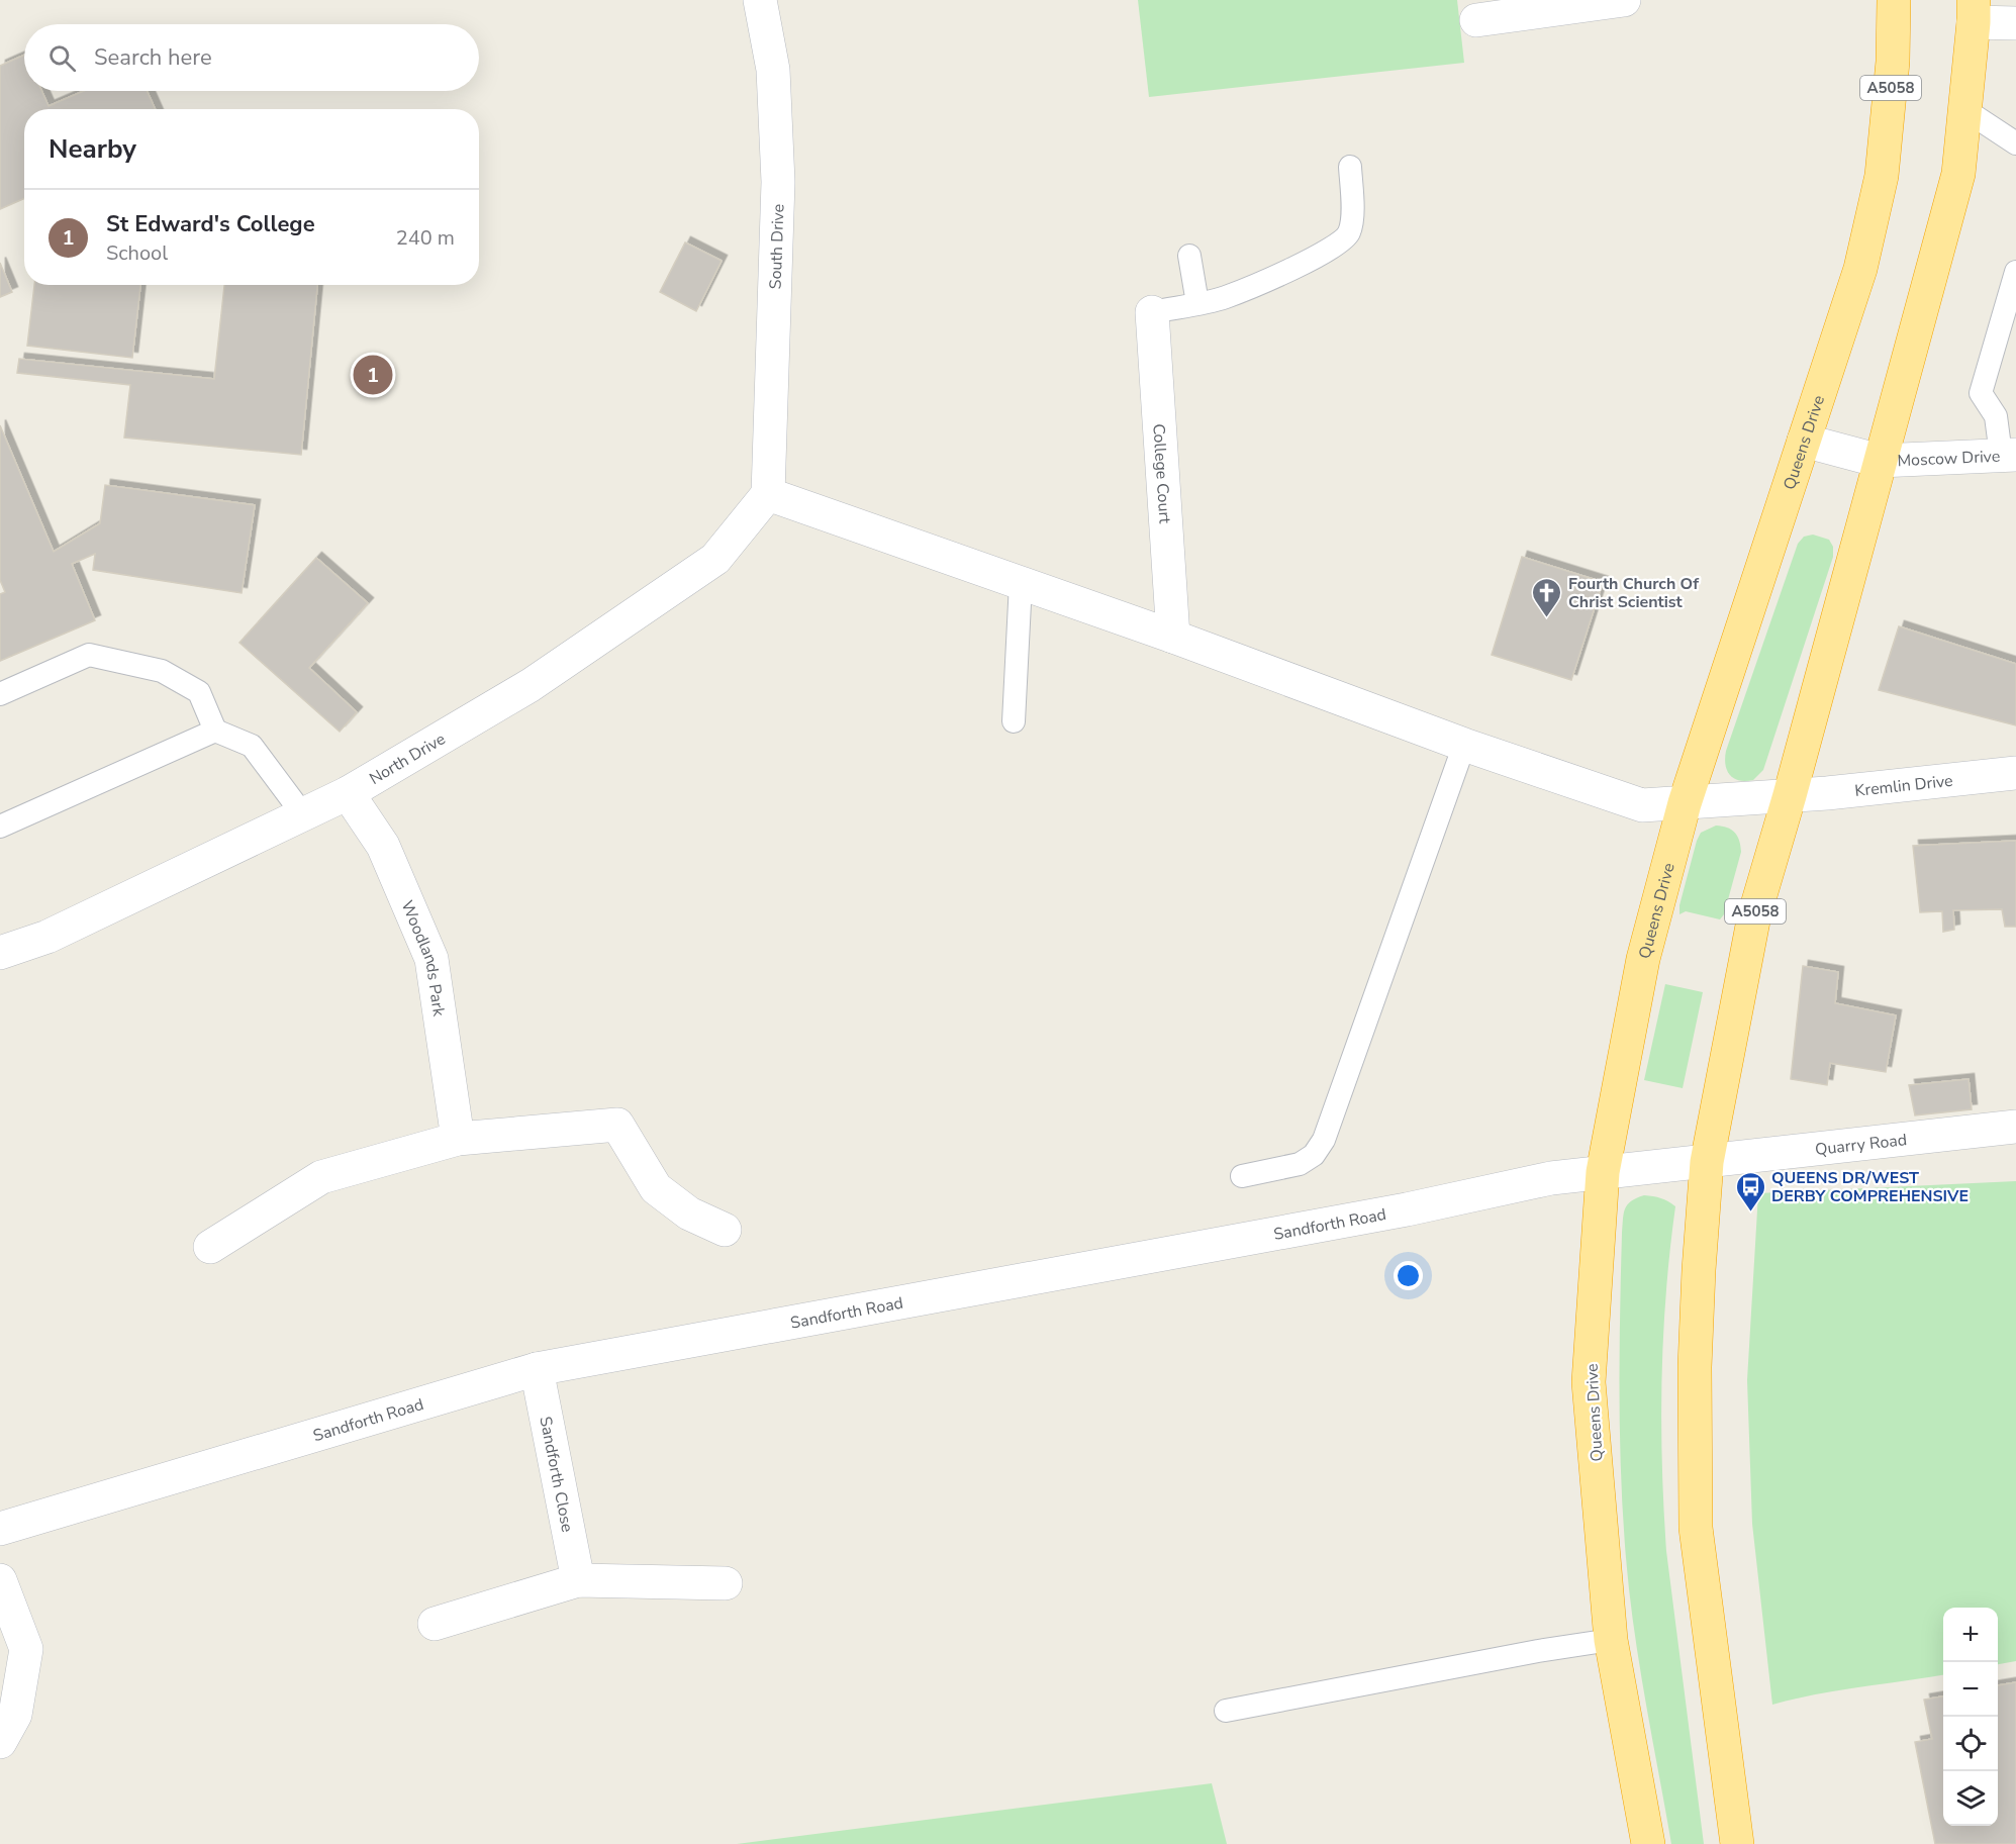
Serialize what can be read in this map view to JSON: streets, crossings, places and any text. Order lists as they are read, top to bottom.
{
  "streets": {
    "highway": ["A5058", "Queens Drive"],
    "street": [
      "South Drive",
      "Moscow Drive",
      "College Court",
      "North Drive",
      "Kremlin Drive",
      "Woodlands Park",
      "Quarry Road",
      "Sandforth Road",
      "Sandforth Close"
    ]
  },
  "crossings": [
    ["A5058", "Moscow Drive"],
    ["A5058", "Kremlin Drive"],
    ["A5058", "Quarry Road"],
    ["A5058", "Sandforth Road"],
    ["South Drive", "North Drive"],
    ["South Drive", "Kremlin Drive"],
    ["Queens Drive", "Moscow Drive"],
    ["Queens Drive", "Kremlin Drive"],
    ["Queens Drive", "Sandforth Road"],
    ["College Court", "Kremlin Drive"],
    ["North Drive", "Kremlin Drive"],
    ["North Drive", "Woodlands Park"],
    ["Quarry Road", "Sandforth Road"],
    ["Sandforth Road", "Sandforth Close"]
  ],
  "places": {
    "church": ["Fourth Church Of Christ Scientist"],
    "bus stop": ["QUEENS DR/WEST DERBY COMPREHENSIVE"]
  },
  "page": {
    "search": "Search here",
    "heading": "Nearby",
    "list": [
      {
        "mark": "1",
        "name": "St Edward's College",
        "note": "School",
        "value": "240 m"
      }
    ],
    "pins": "1",
    "map_buttons": ["+", "−"]
  }
}
